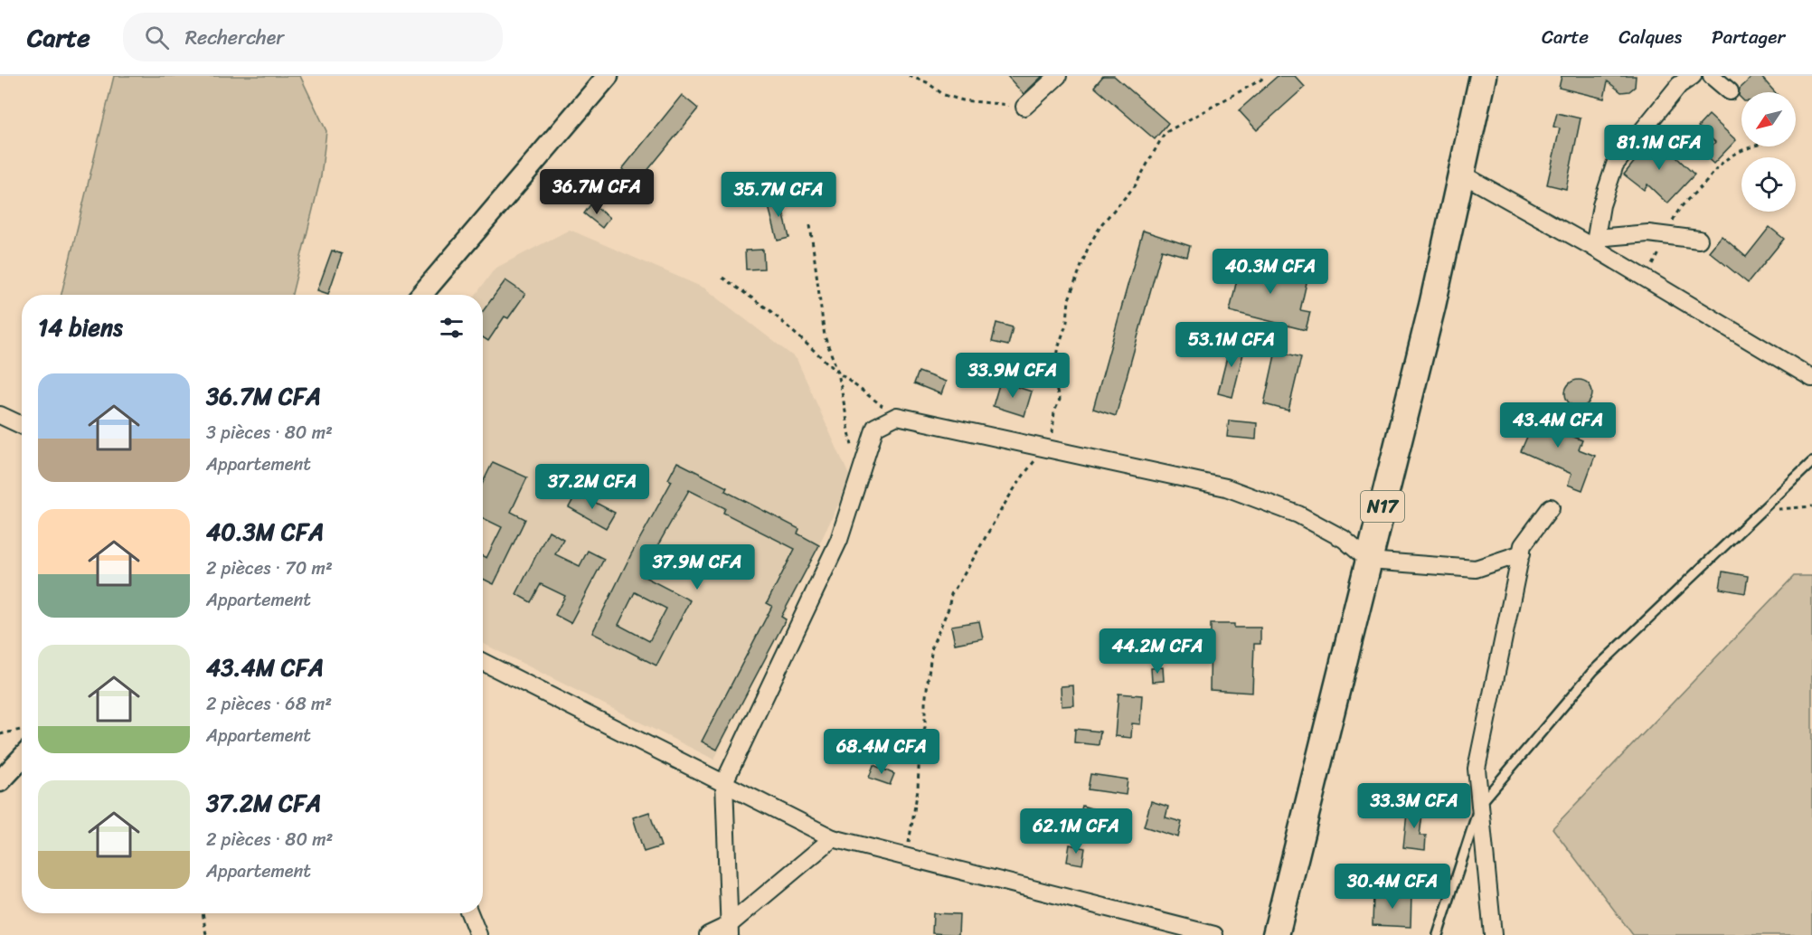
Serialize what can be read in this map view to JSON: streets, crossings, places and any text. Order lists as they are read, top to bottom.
{
  "streets": {
    "main road": ["N17"]
  },
  "north": "bottom left",
  "page": {
    "header": "Carte",
    "search": "Rechercher",
    "nav": ["Carte", "Calques", "Partager"],
    "price": [
      "81.1M CFA",
      "36.7M CFA",
      "35.7M CFA",
      "40.3M CFA",
      "53.1M CFA",
      "33.9M CFA",
      "43.4M CFA",
      "37.2M CFA",
      "37.9M CFA",
      "44.2M CFA",
      "68.4M CFA",
      "33.3M CFA",
      "62.1M CFA",
      "30.4M CFA"
    ],
    "heading": "14 biens",
    "list": [
      {
        "name": "36.7M CFA",
        "note": "3 pièces · 80 m² · Appartement"
      },
      {
        "name": "40.3M CFA",
        "note": "2 pièces · 70 m² · Appartement"
      },
      {
        "name": "43.4M CFA",
        "note": "2 pièces · 68 m² · Appartement"
      },
      {
        "name": "37.2M CFA",
        "note": "2 pièces · 80 m² · Appartement"
      }
    ]
  }
}
